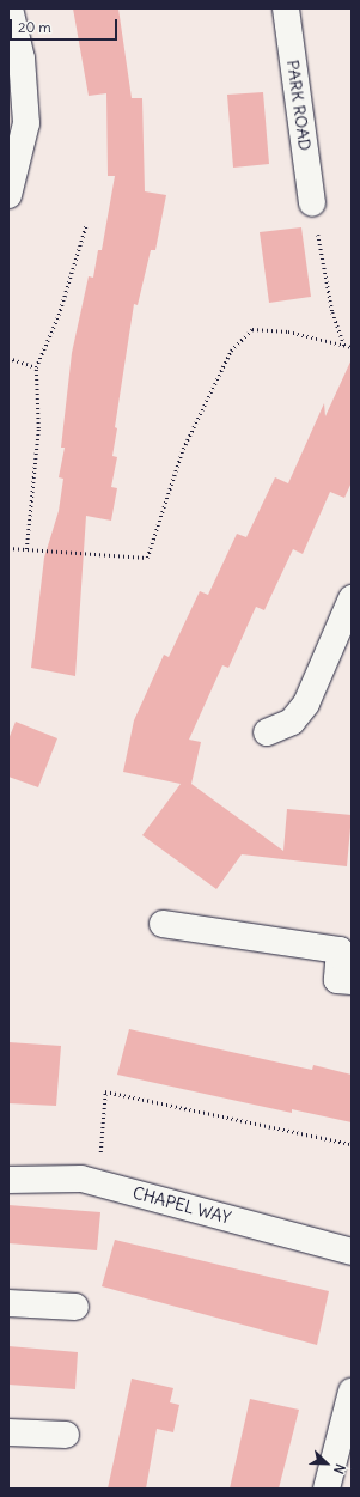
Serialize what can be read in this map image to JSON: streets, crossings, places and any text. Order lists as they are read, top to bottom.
{
  "streets": {
    "street": ["PARK ROAD", "CHAPEL WAY"]
  },
  "scale_bar": "20 m",
  "north": "bottom right"
}
